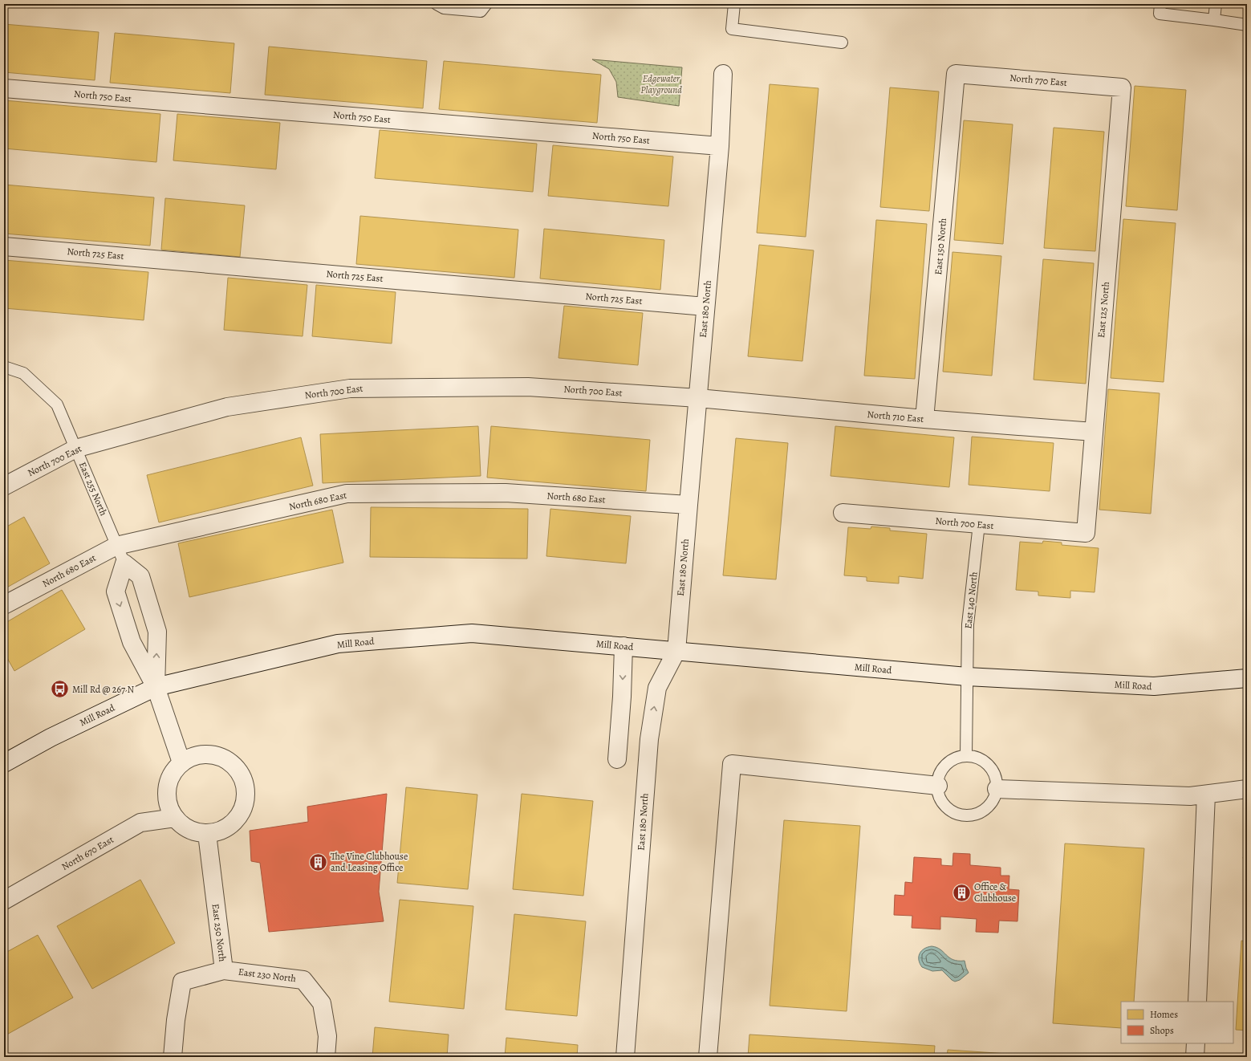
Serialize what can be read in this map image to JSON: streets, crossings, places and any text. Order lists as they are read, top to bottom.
{
  "streets": {
    "street": [
      "North 770 East",
      "North 750 East",
      "East 150 North",
      "North 725 East",
      "East 180 North",
      "East 125 North",
      "North 700 East",
      "North 710 East",
      "East 255 North",
      "North 680 East",
      "Mill Road",
      "North 670 East",
      "East 250 North",
      "East 230 North"
    ],
    "lane": ["East 140 North"]
  },
  "crossings": [
    ["North 770 East", "East 150 North"],
    ["North 770 East", "East 125 North"],
    ["North 750 East", "East 180 North"],
    ["East 150 North", "North 710 East"],
    ["North 725 East", "East 180 North"],
    ["East 180 North", "North 700 East"],
    ["East 180 North", "North 710 East"],
    ["East 180 North", "North 680 East"],
    ["East 180 North", "Mill Road"],
    ["East 125 North", "North 700 East"],
    ["East 125 North", "North 710 East"],
    ["North 700 East", "North 710 East"],
    ["North 700 East", "East 255 North"],
    ["North 700 East", "East 140 North"],
    ["East 255 North", "North 680 East"],
    ["East 255 North", "Mill Road"],
    ["East 140 North", "Mill Road"],
    ["North 670 East", "East 250 North"],
    ["East 250 North", "East 230 North"]
  ],
  "one_way": ["East 180 North"],
  "parks": ["Edgewater Playground"],
  "places": {
    "bus stop": ["Mill Rd @ 267 N"],
    "building": ["The Vine Clubhouse and Leasing Office", "Office & Clubhouse"]
  },
  "legend": ["Homes", "Shops"]
}
